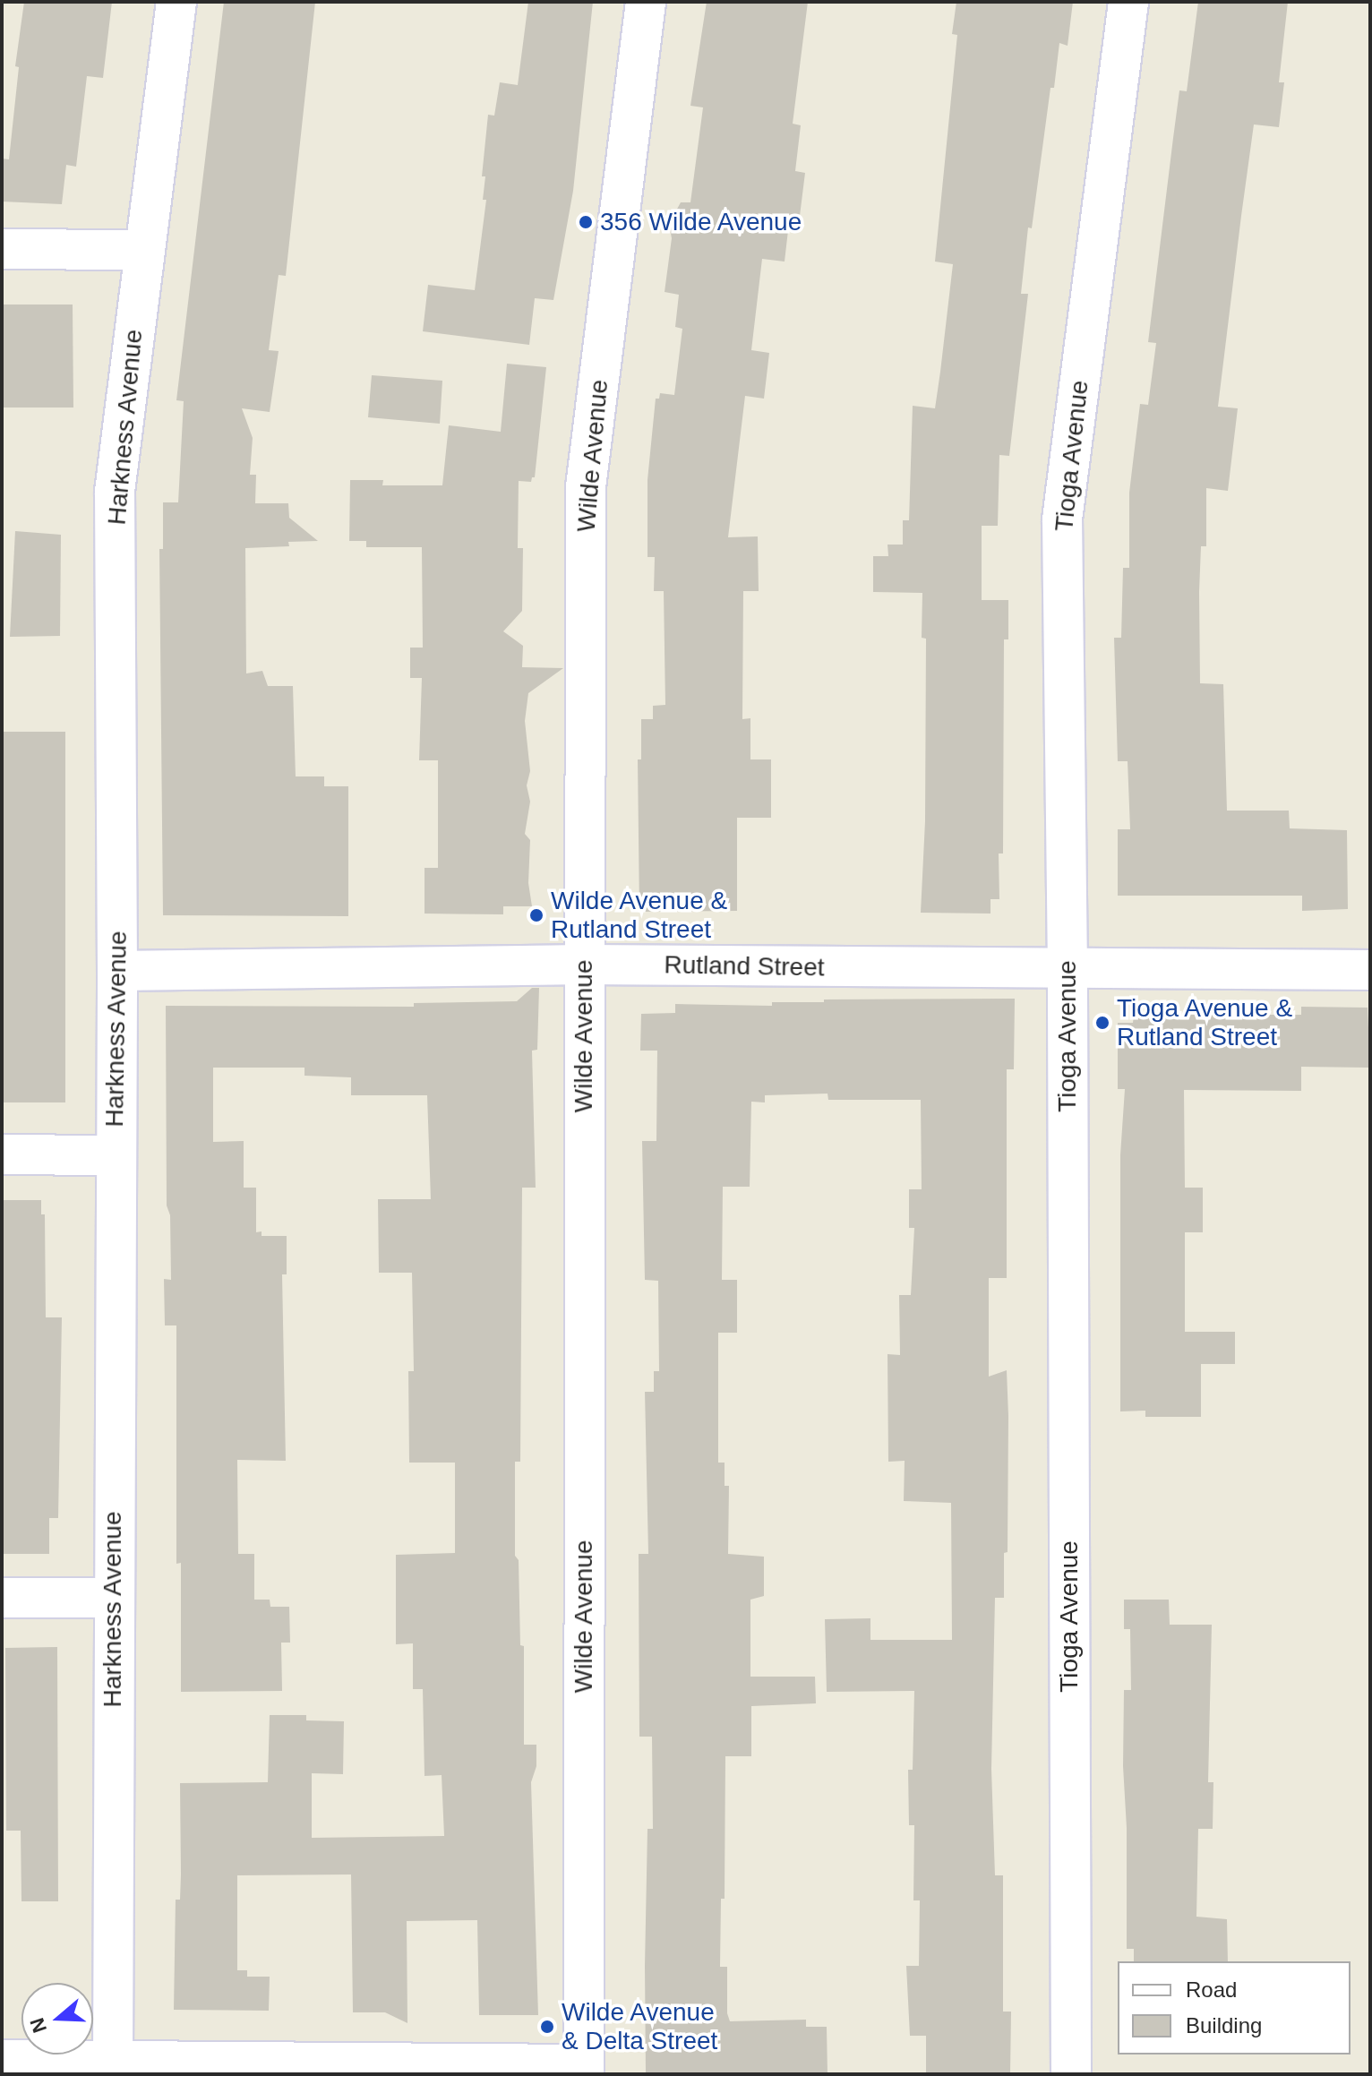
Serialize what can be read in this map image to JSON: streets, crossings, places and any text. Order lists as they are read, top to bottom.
{
  "streets": {
    "street": [
      "Harkness Avenue",
      "Wilde Avenue",
      "Tioga Avenue",
      "Rutland Street"
    ]
  },
  "crossings": [
    ["Harkness Avenue", "Rutland Street"],
    ["Wilde Avenue", "Rutland Street"],
    ["Tioga Avenue", "Rutland Street"]
  ],
  "places": [
    "356 Wilde Avenue",
    "Wilde Avenue & Rutland Street",
    "Tioga Avenue & Rutland Street",
    "Wilde Avenue & Delta Street"
  ],
  "legend": ["Road", "Building"],
  "north": "left"
}
